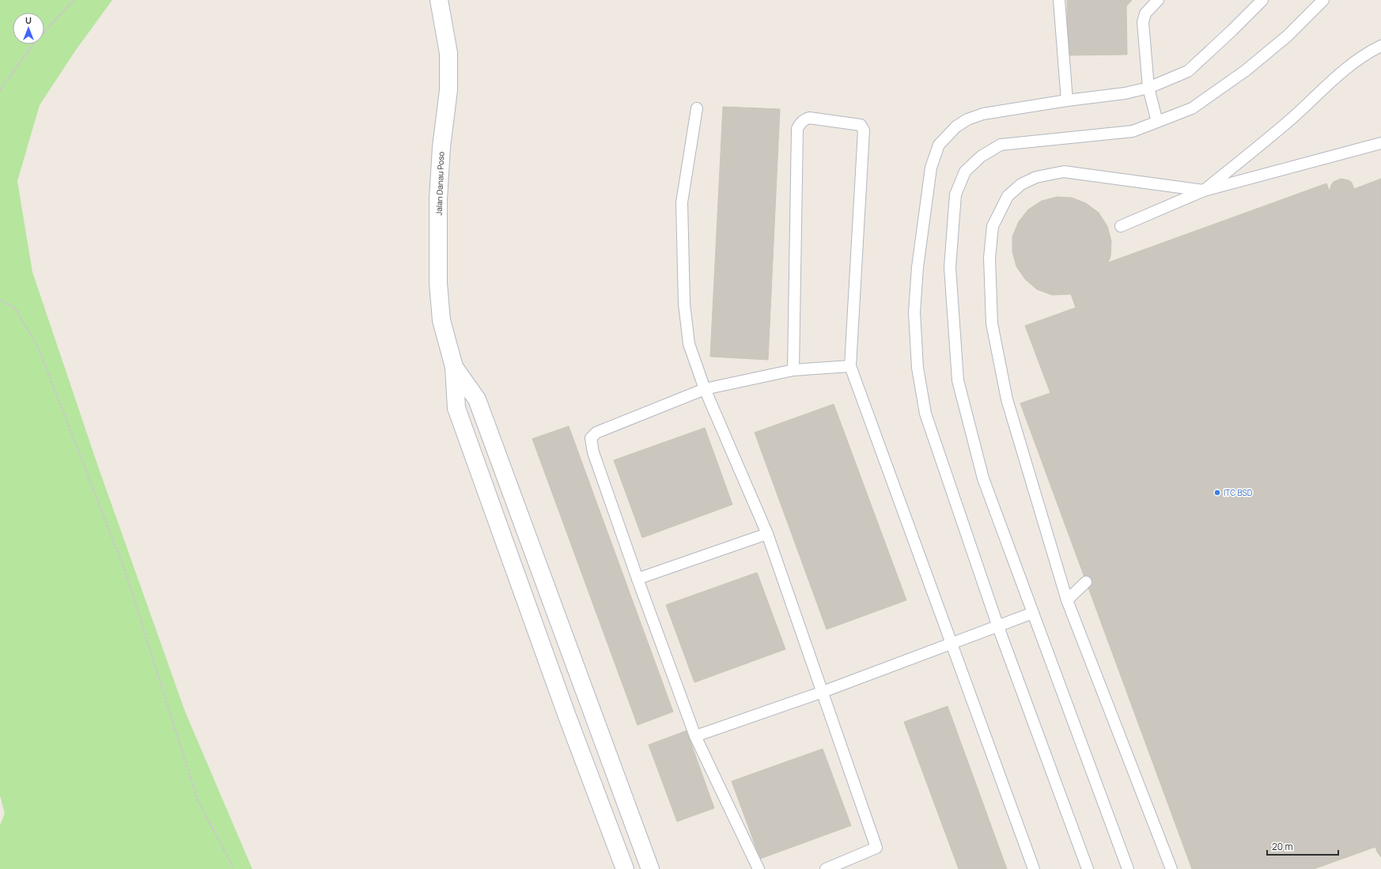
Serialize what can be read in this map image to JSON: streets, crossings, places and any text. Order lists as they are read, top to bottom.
{
  "streets": {
    "street": ["Jalan Danau Poso"]
  },
  "places": ["ITC BSD"],
  "scale_bar": "20 m",
  "north": "top"
}
